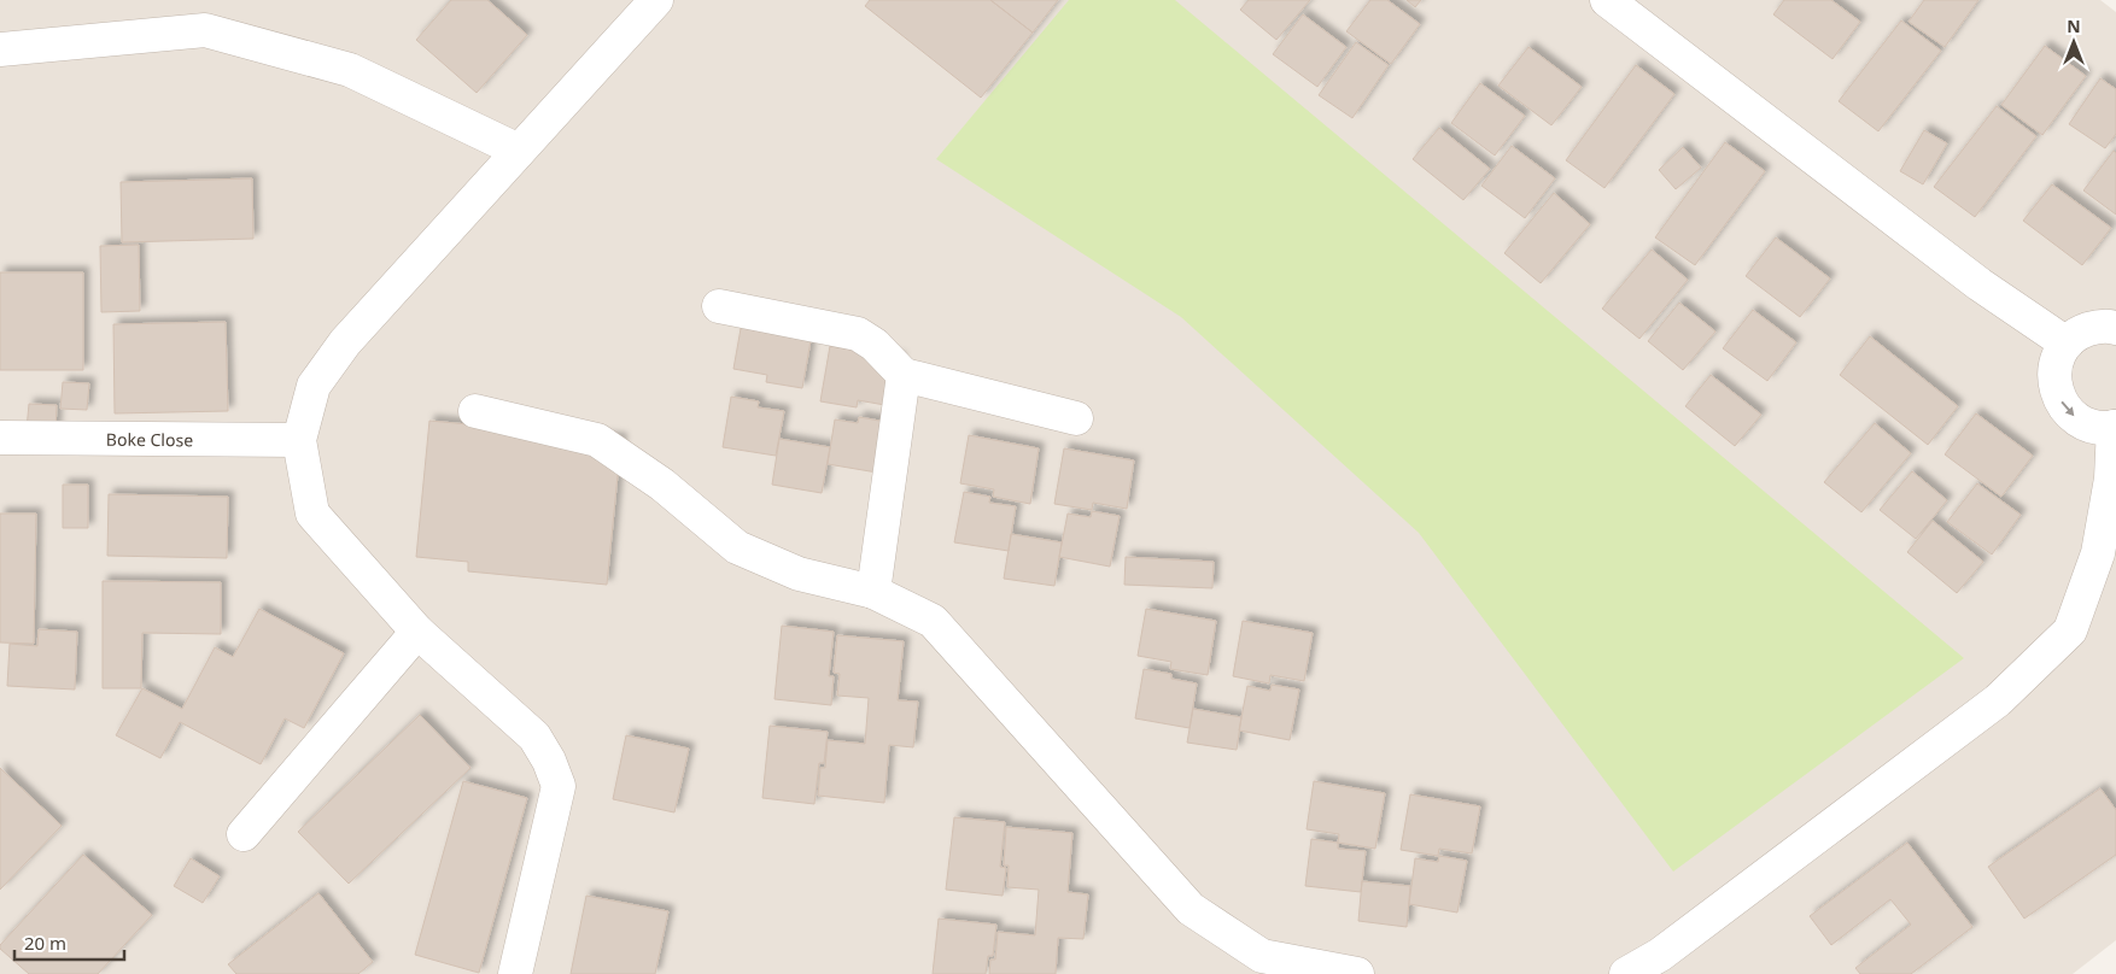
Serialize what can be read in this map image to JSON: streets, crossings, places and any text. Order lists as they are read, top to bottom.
{
  "streets": {
    "street": ["Boke Close"]
  },
  "scale_bar": "20 m",
  "north": "top"
}
